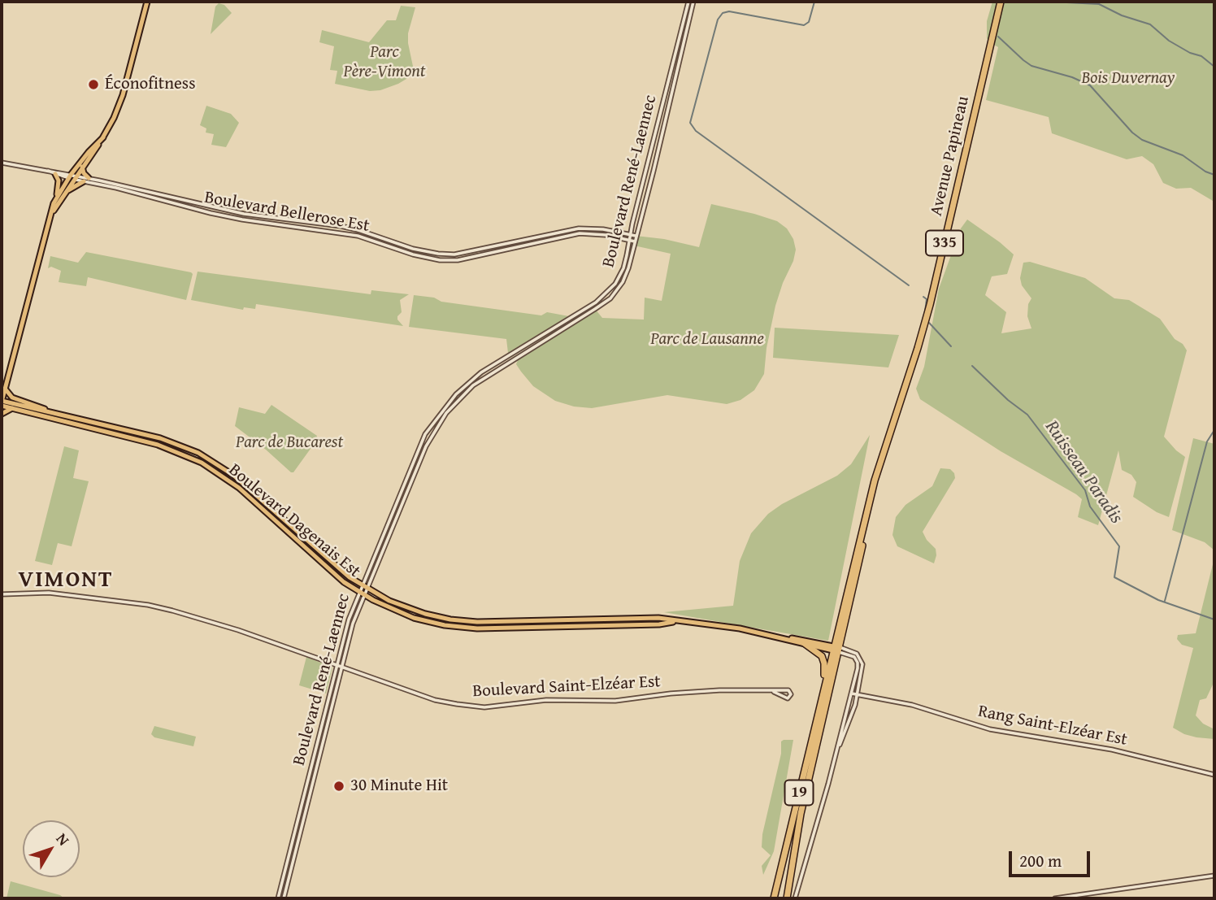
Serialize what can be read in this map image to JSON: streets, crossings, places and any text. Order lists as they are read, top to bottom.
{
  "streets": {
    "highway": ["Avenue Papineau", "335", "19"],
    "main road": ["Boulevard Dagenais Est"],
    "street": [
      "Boulevard René-Laennec",
      "Boulevard Bellerose Est",
      "Boulevard Saint-Elzéar Est",
      "Rang Saint-Elzéar Est"
    ]
  },
  "crossings": [
    ["Avenue Papineau", "Boulevard Dagenais Est"],
    ["Avenue Papineau", "19"],
    ["Boulevard René-Laennec", "Boulevard Bellerose Est"],
    ["Boulevard René-Laennec", "Boulevard Dagenais Est"],
    ["Boulevard René-Laennec", "Boulevard Saint-Elzéar Est"],
    ["Boulevard Dagenais Est", "19"]
  ],
  "districts": ["VIMONT"],
  "water": ["Ruisseau Paradis"],
  "parks": [
    "Parc Père-Vimont",
    "Bois Duvernay",
    "Parc de Lausanne",
    "Parc de Bucarest"
  ],
  "places": ["Éconofitness", "30 Minute Hit"],
  "scale_bar": "200 m",
  "north": "top right"
}
